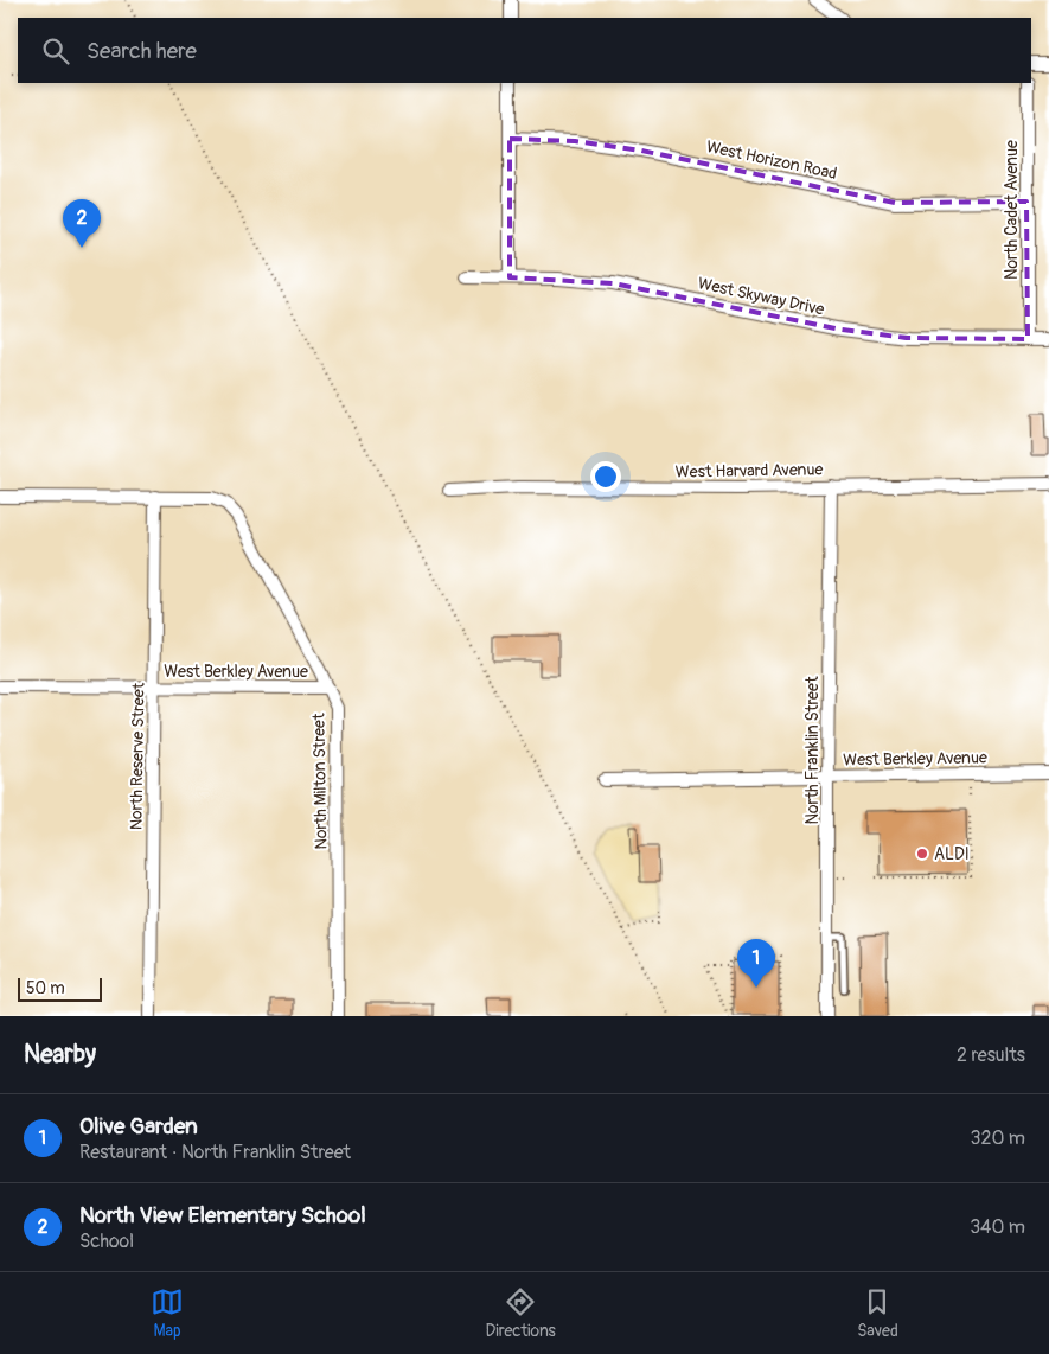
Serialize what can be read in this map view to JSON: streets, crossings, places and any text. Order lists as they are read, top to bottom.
{
  "streets": {
    "street": [
      "West Horizon Road",
      "North Cadet Avenue",
      "West Skyway Drive",
      "West Harvard Avenue",
      "West Berkley Avenue",
      "North Franklin Street",
      "North Reserve Street",
      "North Milton Street"
    ]
  },
  "crossings": [
    ["West Horizon Road", "North Cadet Avenue"],
    ["North Cadet Avenue", "West Skyway Drive"],
    ["West Harvard Avenue", "North Franklin Street"],
    ["West Berkley Avenue", "North Franklin Street"],
    ["West Berkley Avenue", "North Reserve Street"],
    ["West Berkley Avenue", "North Milton Street"],
    ["North Reserve Street", "North Milton Street"]
  ],
  "places": ["ALDI"],
  "scale_bar": "50 m",
  "page": {
    "search": "Search here",
    "pins": ["2", "1"],
    "scale": "50 m",
    "heading": ["Nearby", "2 results"],
    "list": [
      {
        "mark": "1",
        "name": "Olive Garden",
        "note": "Restaurant · North Franklin Street",
        "value": "320 m"
      },
      {
        "mark": "2",
        "name": "North View Elementary School",
        "note": "School",
        "value": "340 m"
      }
    ],
    "nav": ["Map", "Directions", "Saved"]
  }
}
